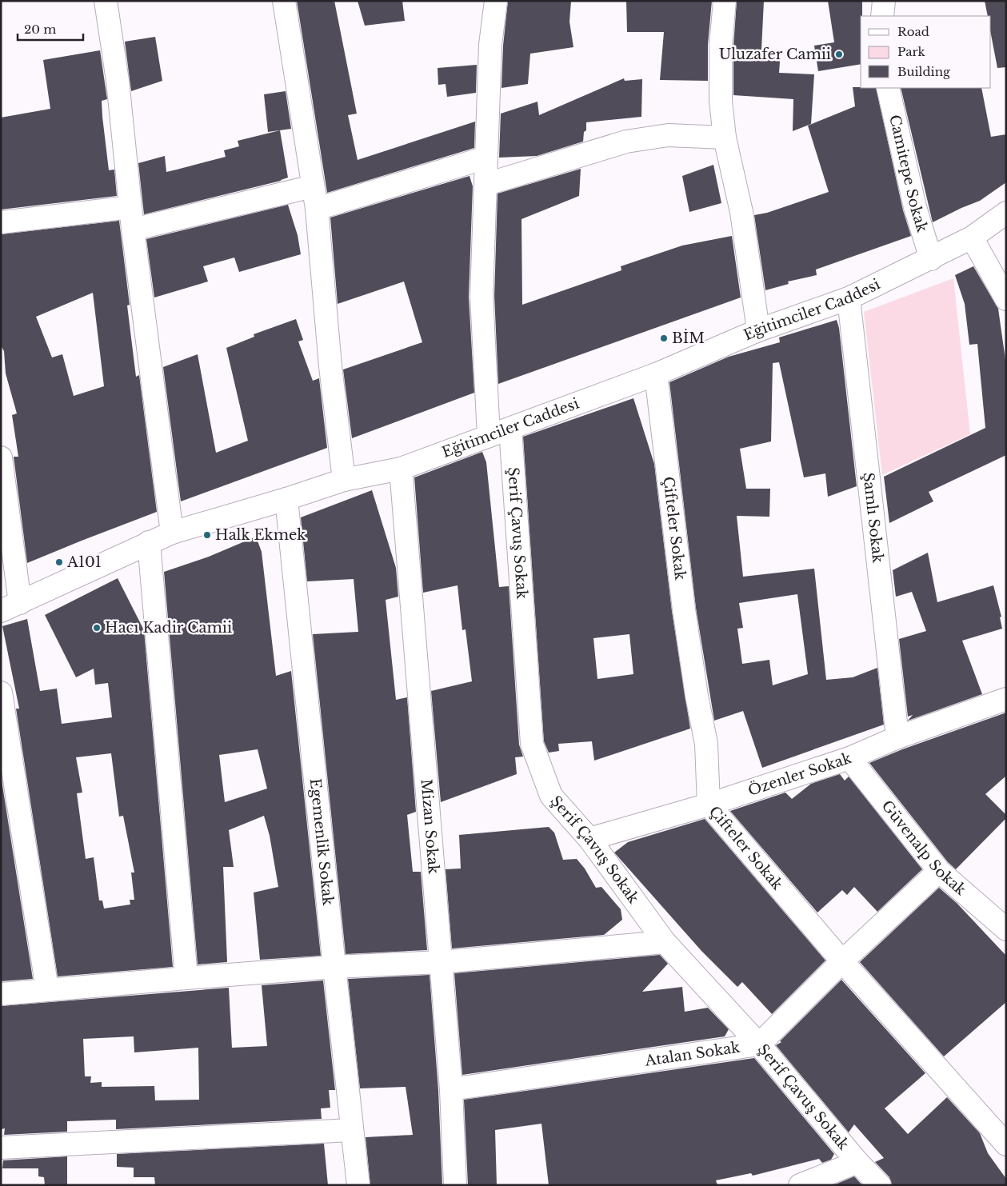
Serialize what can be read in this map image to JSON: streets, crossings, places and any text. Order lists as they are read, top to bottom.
{
  "streets": {
    "street": [
      "Camitepe Sokak",
      "Eğitimciler Caddesi",
      "Şamlı Sokak",
      "Çifteler Sokak",
      "Şerif Çavuş Sokak",
      "Özenler Sokak",
      "Mizan Sokak",
      "Egemenlik Sokak",
      "Güvenalp Sokak",
      "Atalan Sokak"
    ]
  },
  "crossings": [
    ["Camitepe Sokak", "Eğitimciler Caddesi"],
    ["Eğitimciler Caddesi", "Şamlı Sokak"],
    ["Eğitimciler Caddesi", "Çifteler Sokak"],
    ["Eğitimciler Caddesi", "Şerif Çavuş Sokak"],
    ["Eğitimciler Caddesi", "Mizan Sokak"],
    ["Eğitimciler Caddesi", "Egemenlik Sokak"],
    ["Şamlı Sokak", "Özenler Sokak"],
    ["Çifteler Sokak", "Özenler Sokak"],
    ["Çifteler Sokak", "Atalan Sokak"],
    ["Şerif Çavuş Sokak", "Özenler Sokak"],
    ["Şerif Çavuş Sokak", "Atalan Sokak"],
    ["Özenler Sokak", "Güvenalp Sokak"],
    ["Mizan Sokak", "Atalan Sokak"],
    ["Güvenalp Sokak", "Atalan Sokak"]
  ],
  "places": [
    "Uluzafer Camii",
    "BİM",
    "Halk Ekmek",
    "A101",
    "Hacı Kadir Camii"
  ],
  "legend": ["Road", "Park", "Building"],
  "scale_bar": "20 m"
}
